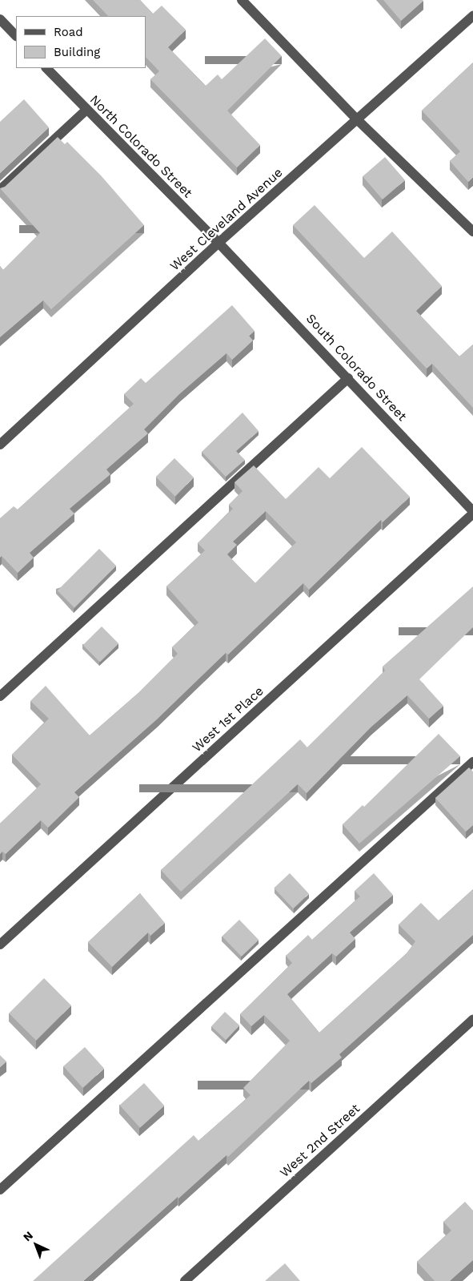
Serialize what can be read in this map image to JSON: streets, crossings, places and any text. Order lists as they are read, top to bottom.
{
  "streets": {
    "street": [
      "North Colorado Street",
      "West Cleveland Avenue",
      "South Colorado Street",
      "West 1st Place",
      "West 2nd Street"
    ]
  },
  "crossings": [
    ["North Colorado Street", "West Cleveland Avenue"],
    ["North Colorado Street", "South Colorado Street"],
    ["West Cleveland Avenue", "South Colorado Street"],
    ["South Colorado Street", "West 1st Place"]
  ],
  "legend": ["Road", "Building"],
  "north": "top left"
}
